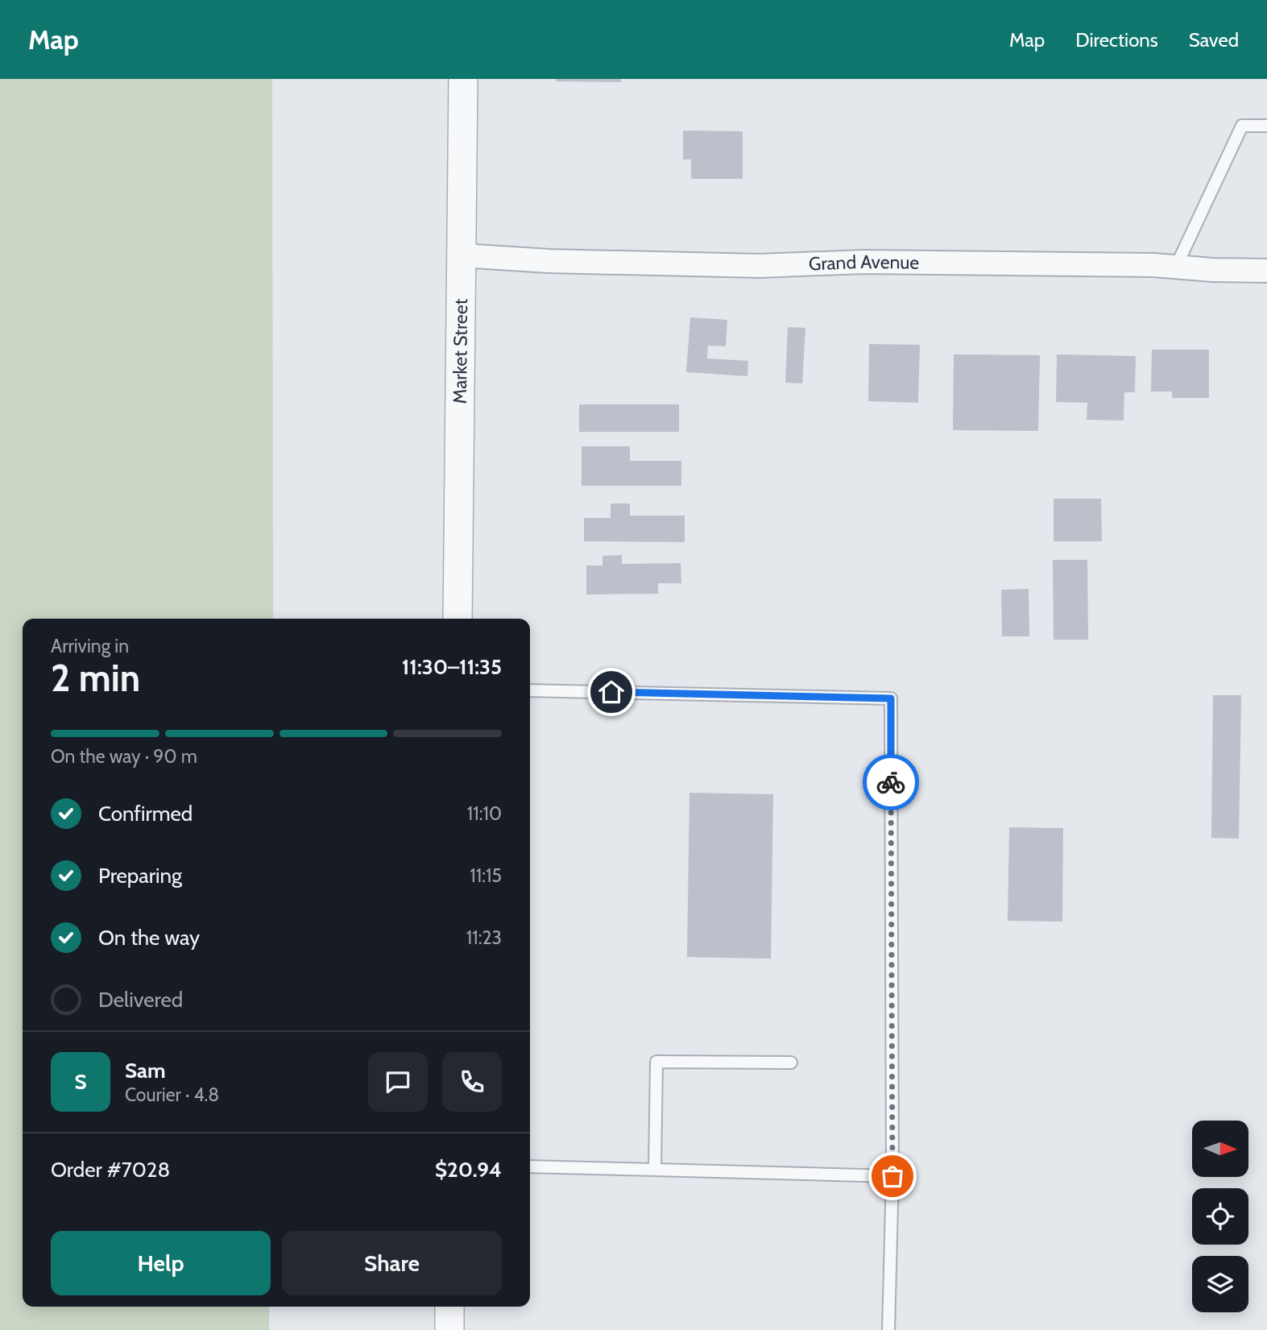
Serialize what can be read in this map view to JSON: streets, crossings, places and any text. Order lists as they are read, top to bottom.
{
  "streets": {
    "street": ["Grand Avenue", "Market Street"]
  },
  "crossings": [
    ["Grand Avenue", "Market Street"]
  ],
  "north": "right",
  "page": {
    "header": "Map",
    "nav": ["Map", "Directions", "Saved"],
    "heading": ["2 min", "Arriving in", "11:30–11:35"],
    "panel": [
      "Sam",
      "Courier · 4.8",
      "Order #7028",
      "$20.94"
    ],
    "bar": "On the way · 90 m",
    "list": [
      ["Confirmed", "11:10"],
      ["Preparing", "11:15"],
      ["On the way", "11:23"],
      "Delivered"
    ],
    "round": "S",
    "buttons": ["Help", "Share"]
  }
}
